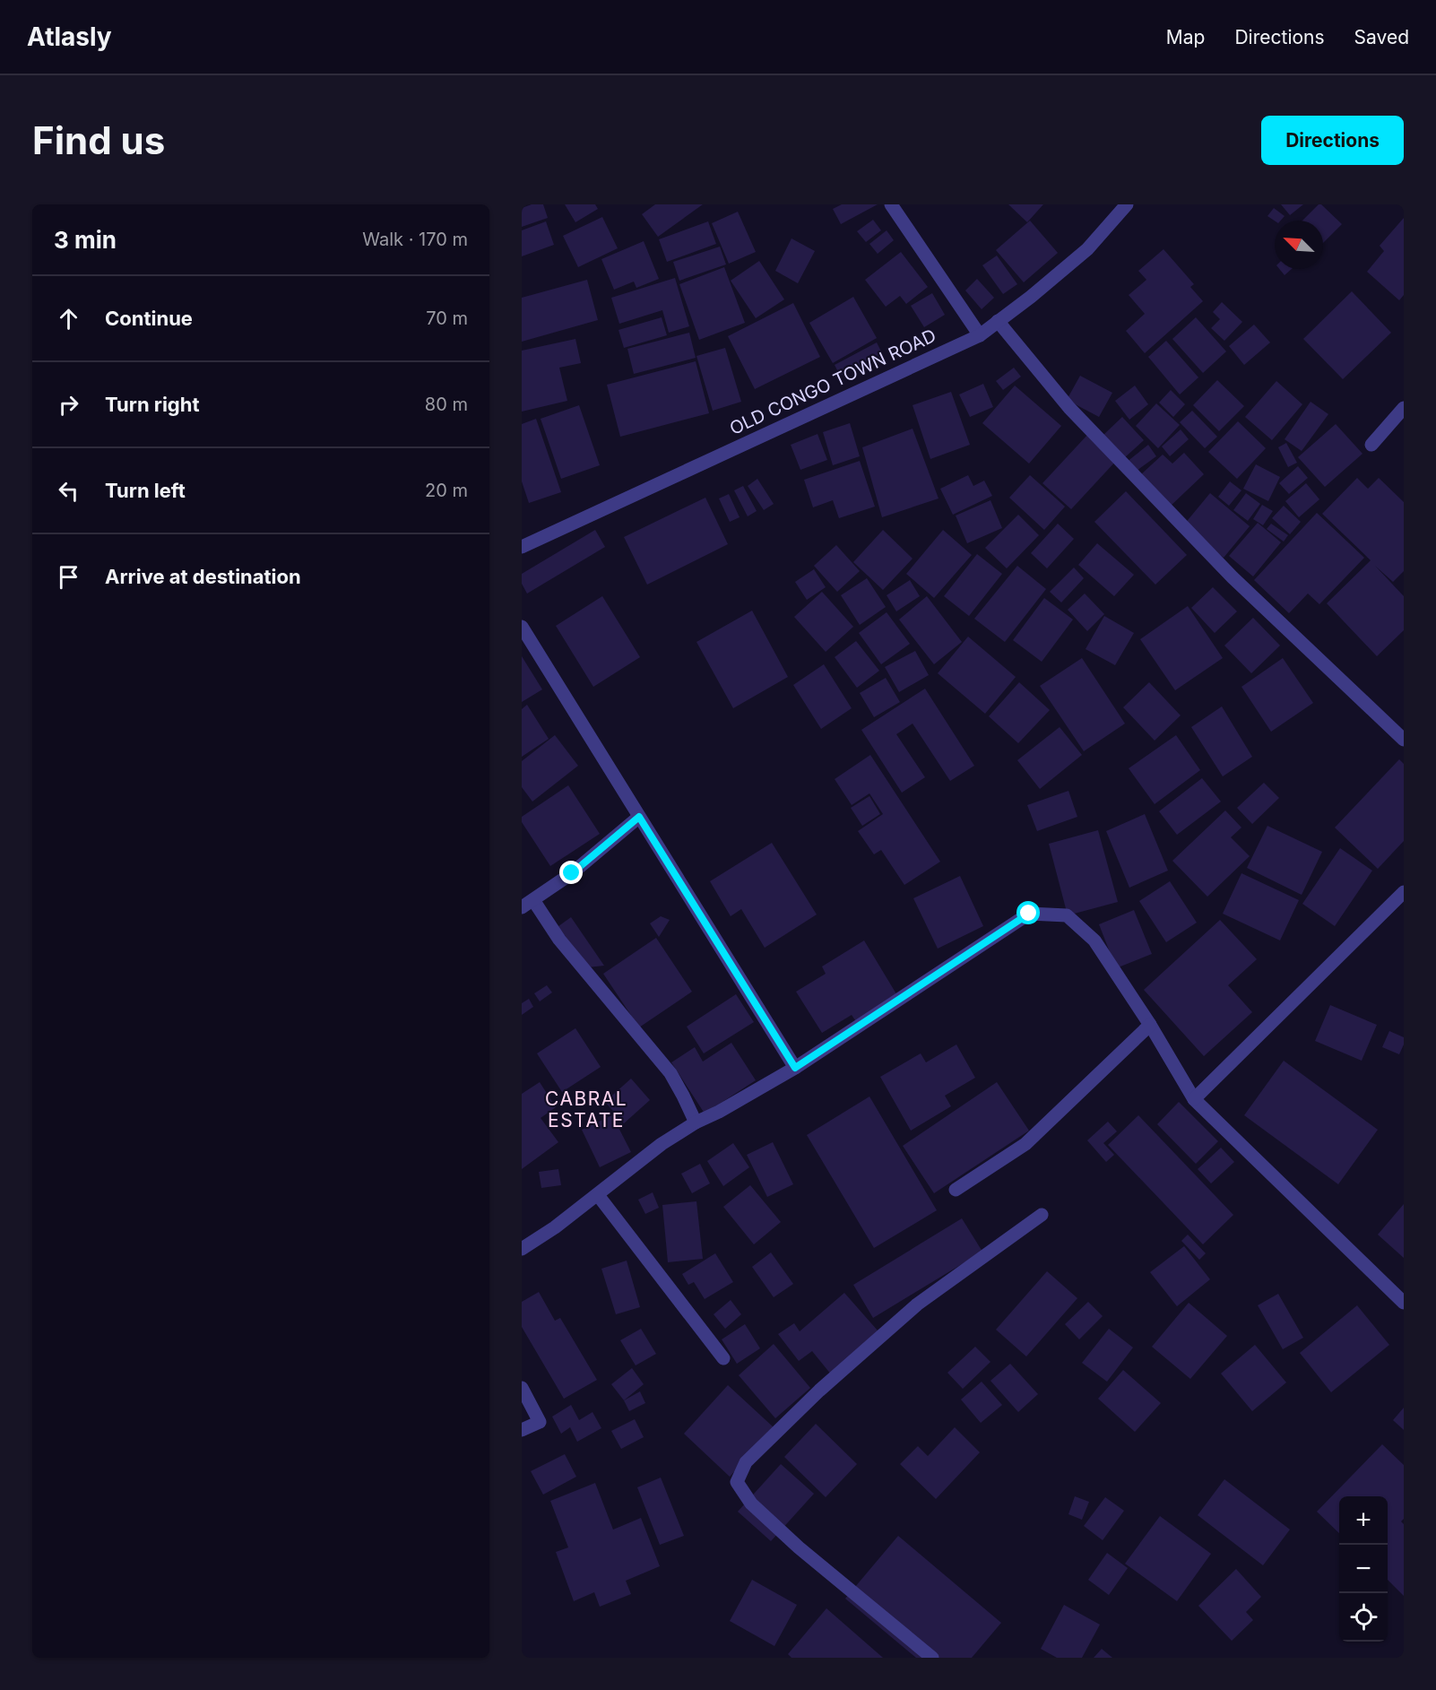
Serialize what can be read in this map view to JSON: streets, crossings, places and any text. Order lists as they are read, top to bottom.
{
  "streets": {
    "street": ["OLD CONGO TOWN ROAD"]
  },
  "districts": ["CABRAL ESTATE"],
  "north": "top left",
  "page": {
    "header": "Atlasly",
    "nav": ["Map", "Directions", "Saved"],
    "buttons": "Directions",
    "title": "Find us",
    "heading": ["3 min", "Walk · 170 m"],
    "list": [
      ["Continue", "70 m"],
      ["Turn right", "80 m"],
      ["Turn left", "20 m"],
      "Arrive at destination"
    ],
    "map_buttons": ["+", "−"]
  }
}
